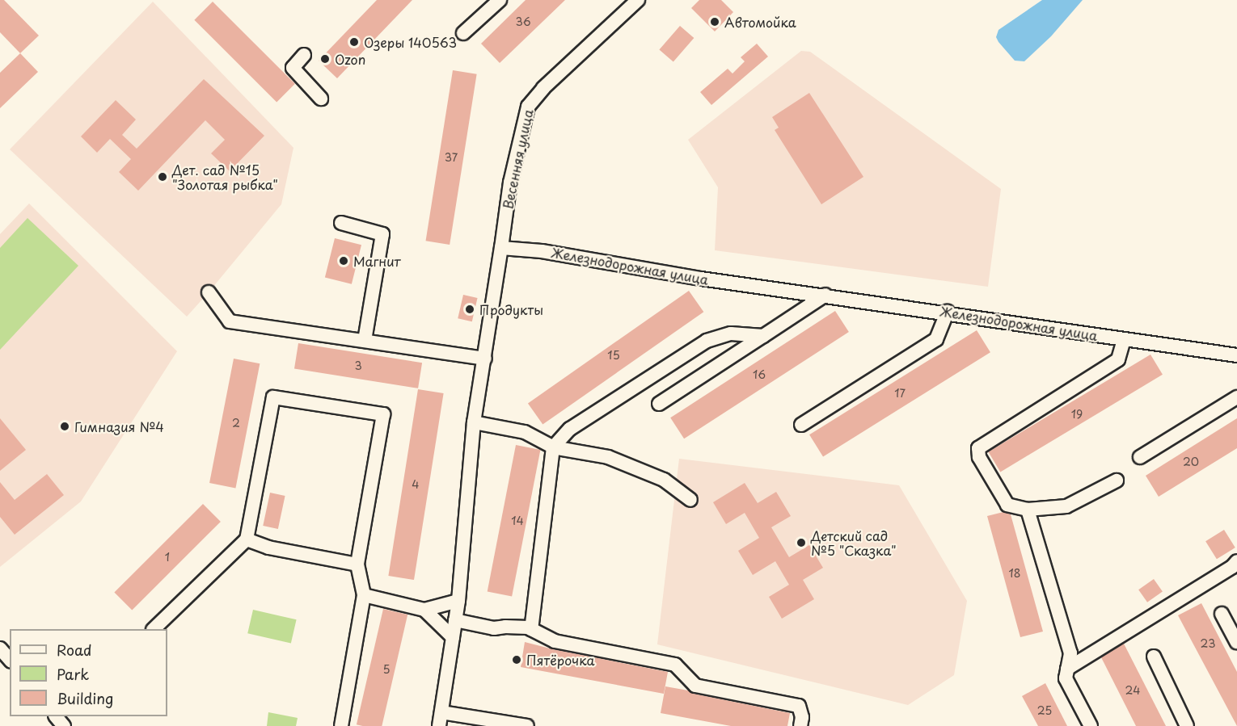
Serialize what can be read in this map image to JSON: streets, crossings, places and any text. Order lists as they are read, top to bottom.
{
  "streets": {
    "street": ["Весенняя улица", "Железнодорожная улица"]
  },
  "crossings": [
    ["Весенняя улица", "Железнодорожная улица"]
  ],
  "places": [
    "Автомойка",
    "Озеры 140563",
    "Ozon",
    "Дет. сад №15 \"Золотая рыбка\"",
    "Магнит",
    "Продукты",
    "Гимназия №4",
    "Детский сад №5 \"Сказка\"",
    "Пятёрочка"
  ],
  "house_numbers": [
    "36",
    "37",
    "15",
    "3",
    "16",
    "17",
    "19",
    "2",
    "20",
    "4",
    "14",
    "1",
    "18",
    "23",
    "5",
    "24",
    "25"
  ],
  "legend": ["Road", "Park", "Building"]
}
